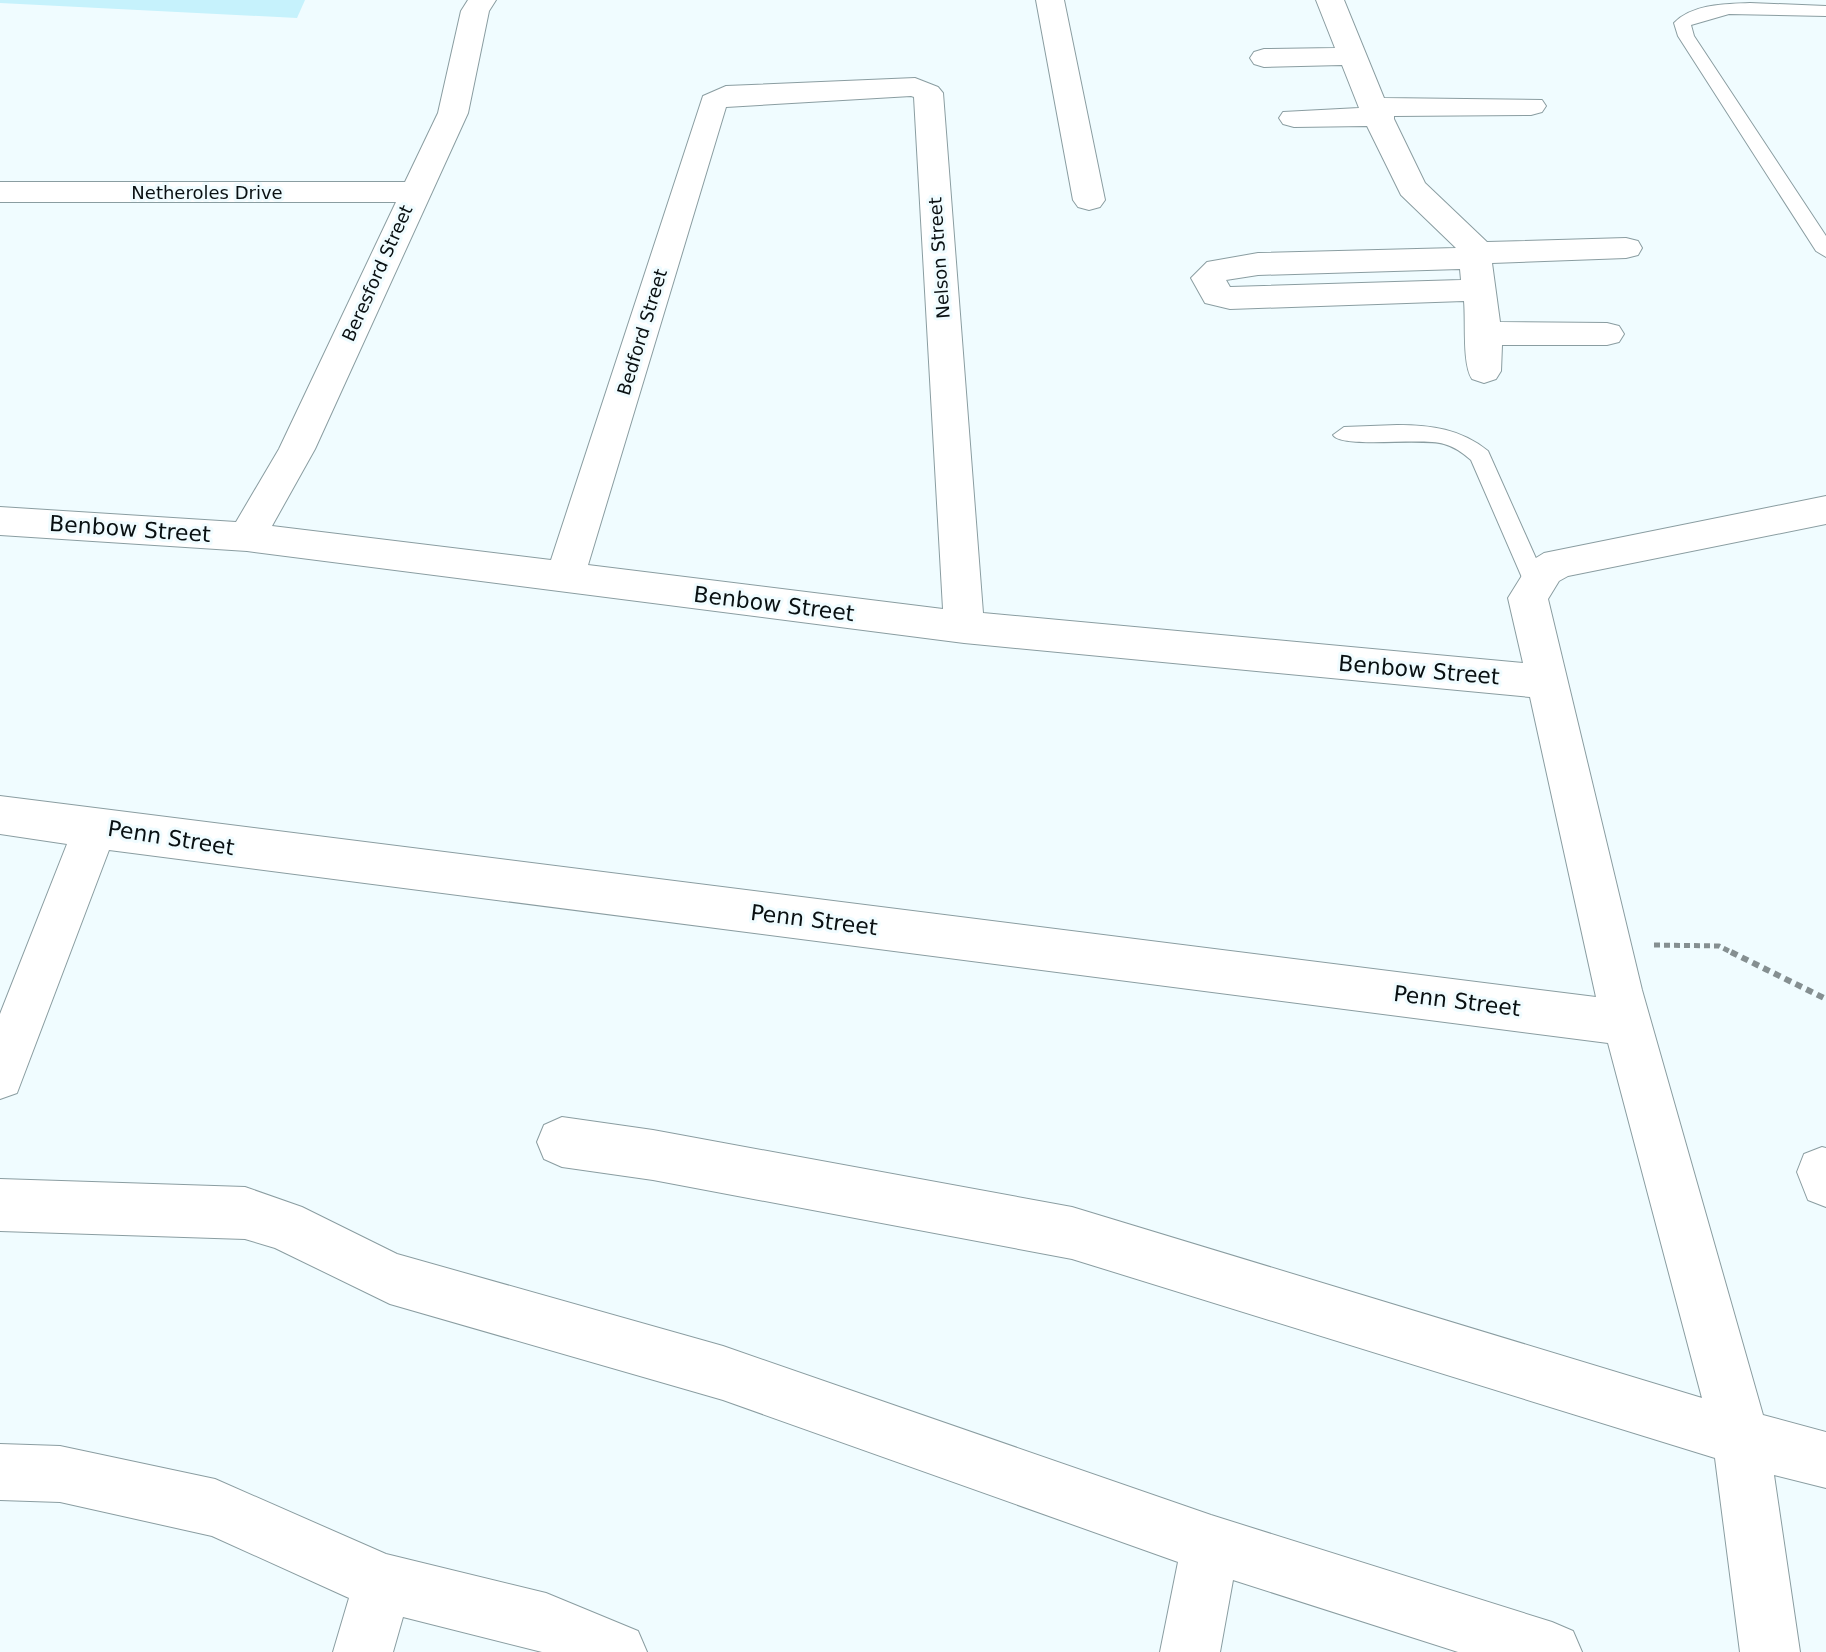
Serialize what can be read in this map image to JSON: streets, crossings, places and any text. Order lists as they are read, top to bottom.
{
  "streets": {
    "street": [
      "Netheroles Drive",
      "Nelson Street",
      "Beresford Street",
      "Bedford Street",
      "Benbow Street",
      "Penn Street"
    ]
  },
  "crossings": [
    ["Netheroles Drive", "Beresford Street"],
    ["Nelson Street", "Bedford Street"],
    ["Nelson Street", "Benbow Street"],
    ["Beresford Street", "Benbow Street"],
    ["Bedford Street", "Benbow Street"]
  ]
}
